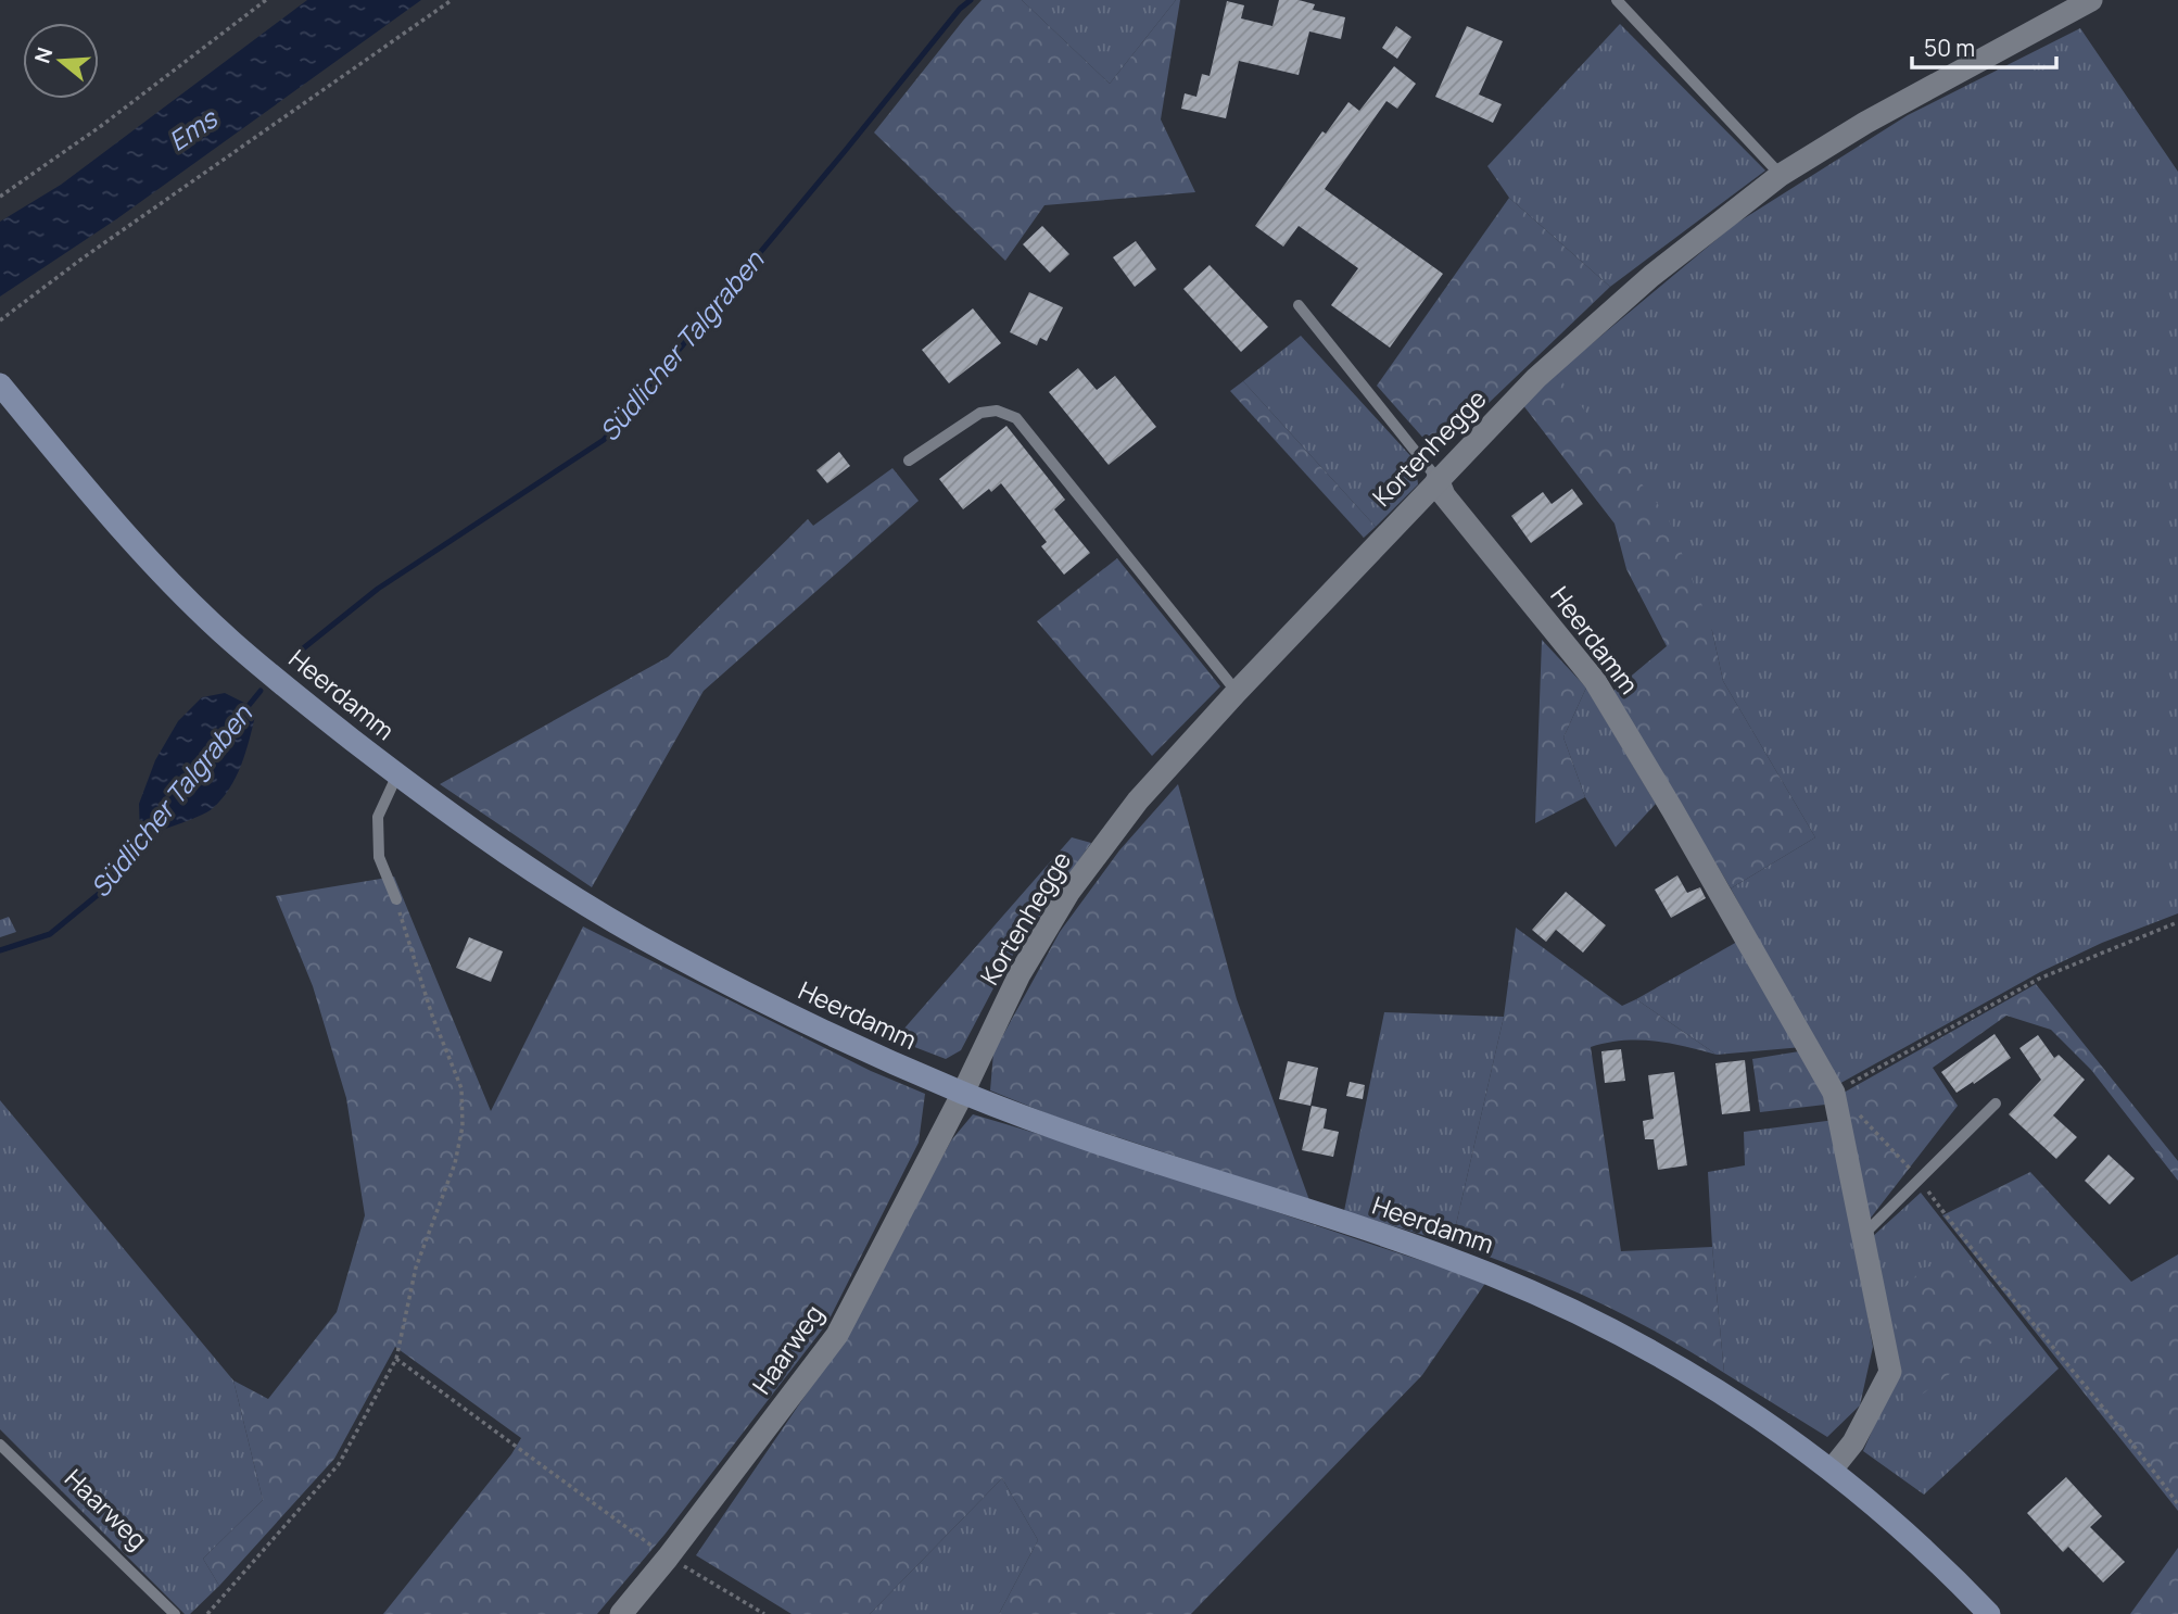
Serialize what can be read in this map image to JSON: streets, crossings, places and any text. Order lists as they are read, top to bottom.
{
  "streets": {
    "street": ["Kortenhegge", "Heerdamm", "Haarweg"]
  },
  "crossings": [
    ["Kortenhegge", "Heerdamm"],
    ["Kortenhegge", "Haarweg"],
    ["Heerdamm", "Haarweg"]
  ],
  "water": ["Ems", "Südlicher Talgraben"],
  "scale_bar": "50 m",
  "north": "left"
}
